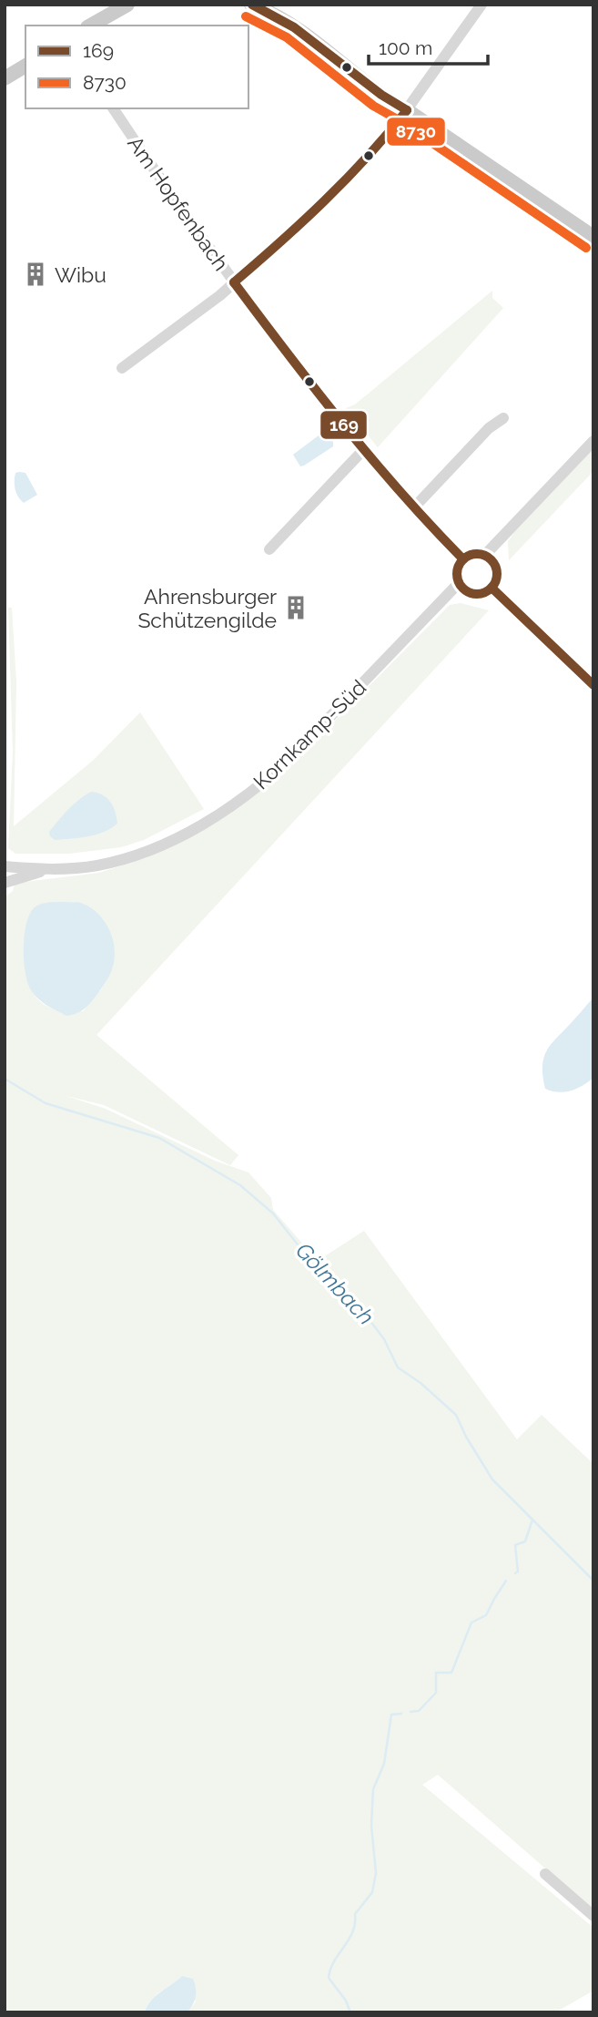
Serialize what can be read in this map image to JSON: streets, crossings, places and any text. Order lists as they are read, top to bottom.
{
  "streets": {
    "street": ["Am Hopfenbach", "Kornkamp-Süd"]
  },
  "crossings": [
    ["Am Hopfenbach", "Kornkamp-Süd"]
  ],
  "water": ["Gölmbach"],
  "places": {
    "building": ["Wibu", "Ahrensburger Schützengilde"]
  },
  "lines": ["transit line 169", "transit line 8730"],
  "legend": ["169", "8730"],
  "scale_bar": "100 m"
}
